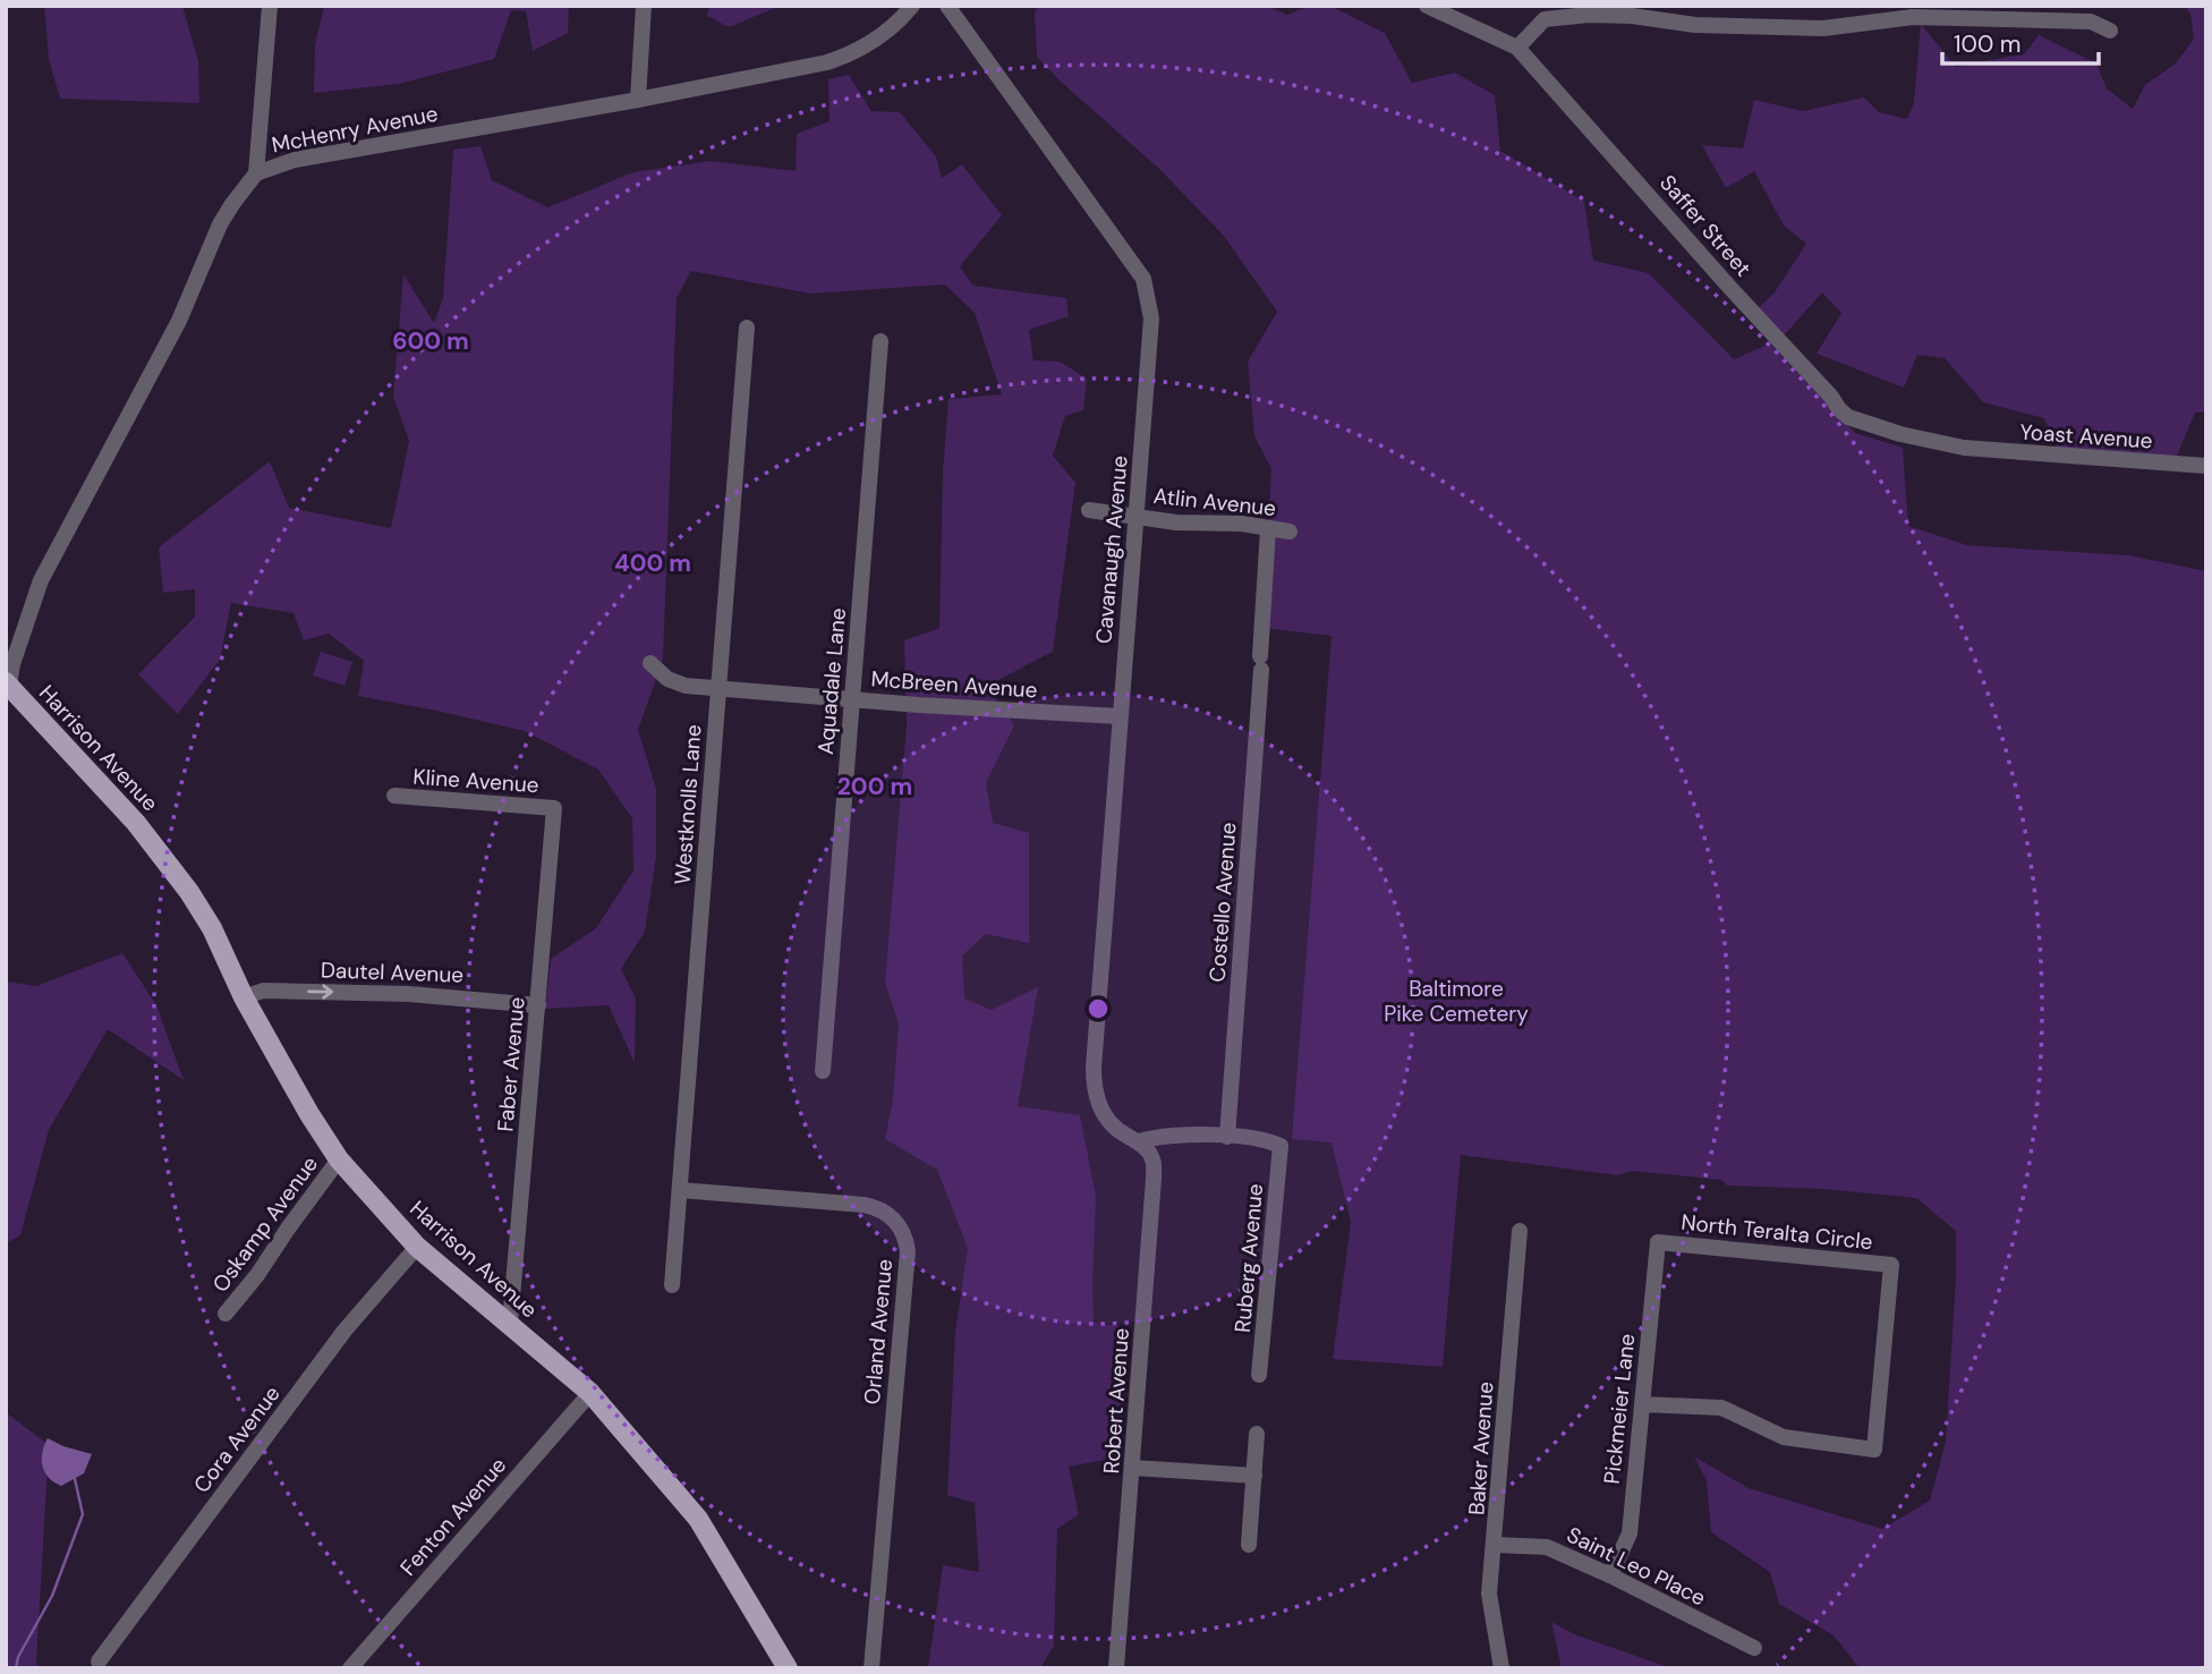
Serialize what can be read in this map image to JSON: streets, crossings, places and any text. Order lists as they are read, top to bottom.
{
  "streets": {
    "main road": ["Harrison Avenue"],
    "street": [
      "McHenry Avenue",
      "Saffer Street",
      "Yoast Avenue",
      "Atlin Avenue",
      "Cavanaugh Avenue",
      "Aquadale Lane",
      "McBreen Avenue",
      "Kline Avenue",
      "Westknolls Lane",
      "Costello Avenue",
      "Dautel Avenue",
      "Faber Avenue",
      "Oskamp Avenue",
      "North Teralta Circle",
      "Ruberg Avenue",
      "Orland Avenue",
      "Robert Avenue",
      "Pickmeier Lane",
      "Cora Avenue",
      "Baker Avenue",
      "Fenton Avenue",
      "Saint Leo Place"
    ]
  },
  "crossings": [
    ["McHenry Avenue", "Harrison Avenue"],
    ["Saffer Street", "Yoast Avenue"],
    ["Atlin Avenue", "Cavanaugh Avenue"],
    ["Atlin Avenue", "Costello Avenue"],
    ["Cavanaugh Avenue", "McBreen Avenue"],
    ["Cavanaugh Avenue", "Robert Avenue"],
    ["Aquadale Lane", "McBreen Avenue"],
    ["McBreen Avenue", "Westknolls Lane"],
    ["Harrison Avenue", "Dautel Avenue"],
    ["Harrison Avenue", "Faber Avenue"],
    ["Harrison Avenue", "Oskamp Avenue"],
    ["Harrison Avenue", "Cora Avenue"],
    ["Harrison Avenue", "Fenton Avenue"],
    ["Kline Avenue", "Faber Avenue"],
    ["Westknolls Lane", "Orland Avenue"],
    ["Costello Avenue", "Ruberg Avenue"],
    ["Dautel Avenue", "Faber Avenue"],
    ["North Teralta Circle", "Pickmeier Lane"],
    ["Pickmeier Lane", "Saint Leo Place"],
    ["Baker Avenue", "Saint Leo Place"]
  ],
  "one_way": ["Dautel Avenue"],
  "parks": ["Baltimore Pike Cemetery"],
  "scale_bar": "100 m",
  "rings": ["600 m", "400 m", "200 m"]
}
